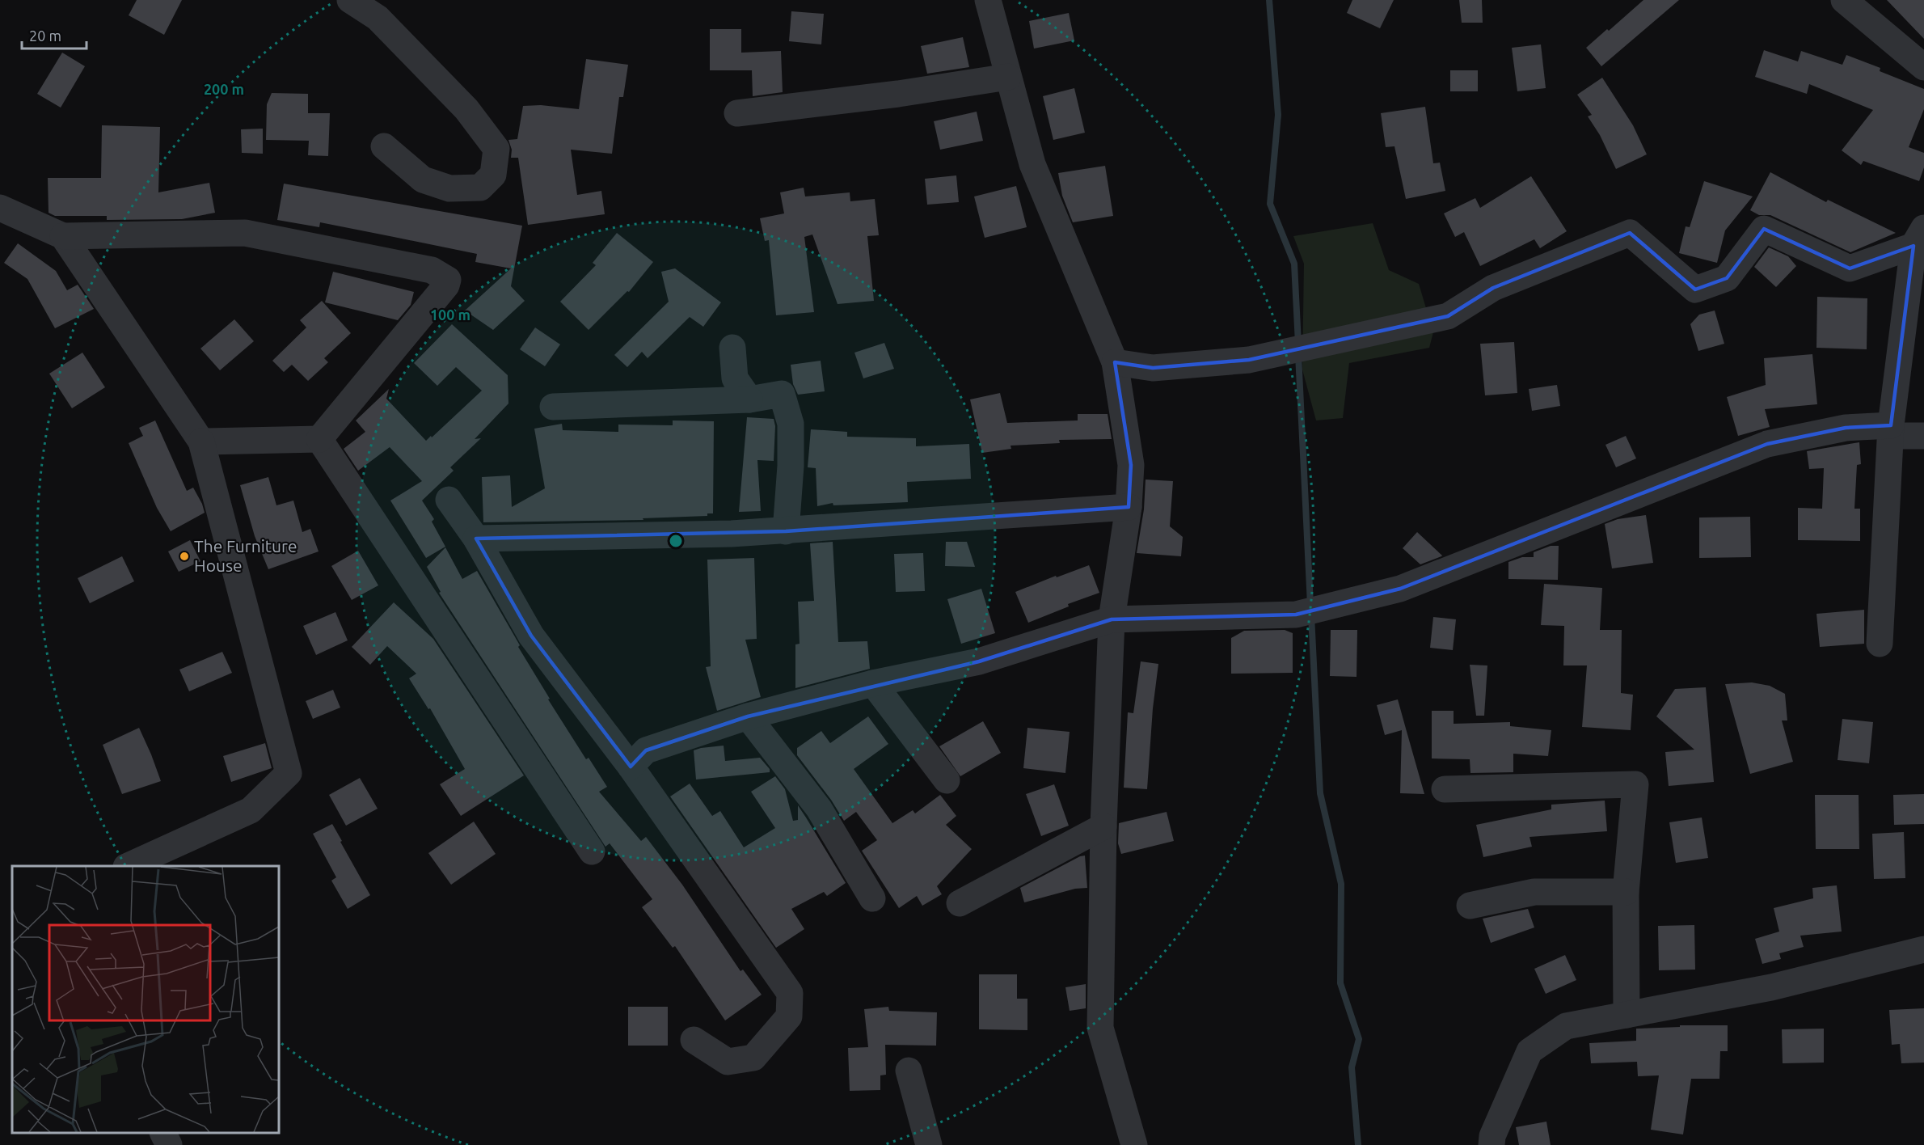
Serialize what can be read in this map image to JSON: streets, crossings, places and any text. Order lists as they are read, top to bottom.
{
  "places": ["The Furniture House"],
  "scale_bar": "20 m",
  "rings": ["200 m", "100 m"]
}
